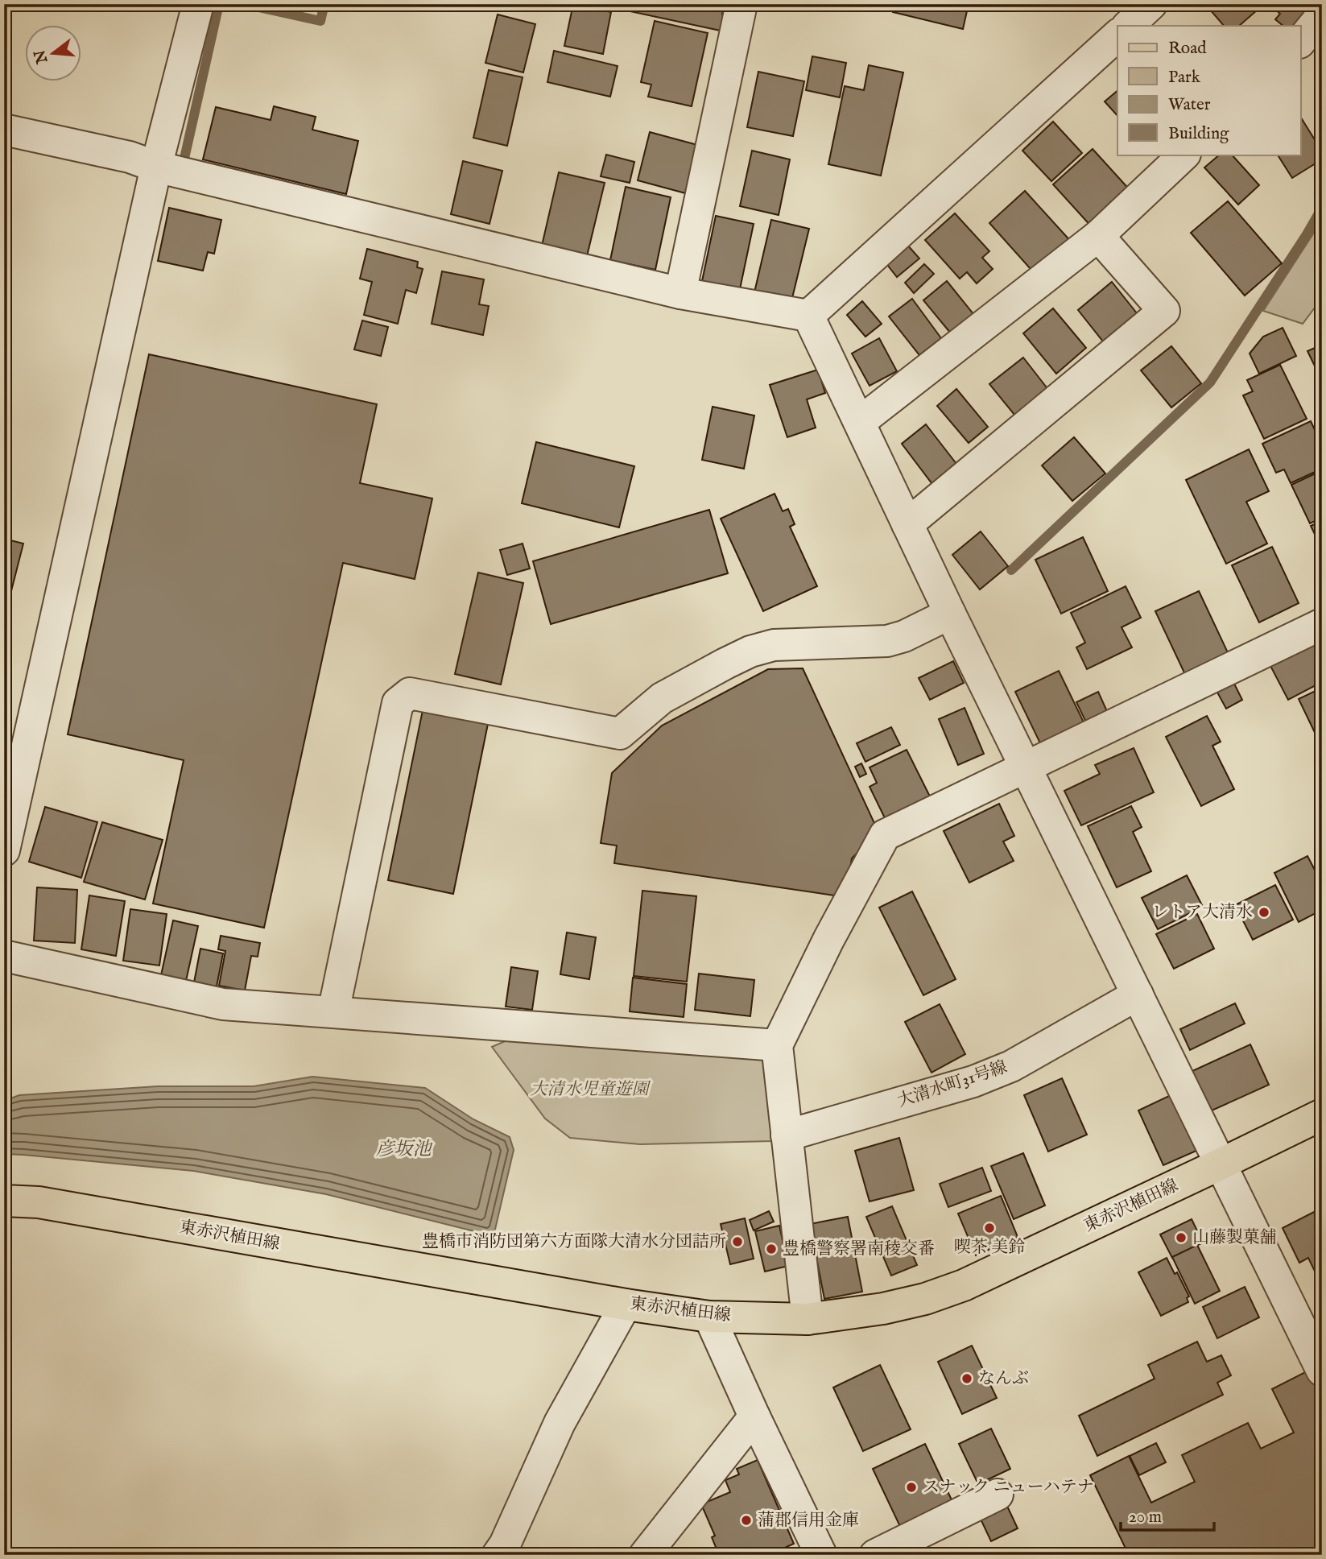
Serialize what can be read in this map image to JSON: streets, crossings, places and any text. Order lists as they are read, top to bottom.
{
  "streets": {
    "main road": ["東赤沢植田線"],
    "street": ["大清水町31号線"]
  },
  "water": ["彦坂池"],
  "parks": ["大清水児童遊園"],
  "places": [
    "レトア大清水",
    "喫茶 美鈴",
    "山藤製菓舗",
    "豊橋市消防団第六方面隊大清水分団詰所",
    "豊橋警察署南稜交番",
    "なんぶ",
    "スナック ニューハテナ",
    "蒲郡信用金庫"
  ],
  "legend": [
    "Road",
    "Park",
    "Water",
    "Building"
  ],
  "scale_bar": "20 m",
  "north": "left"
}
